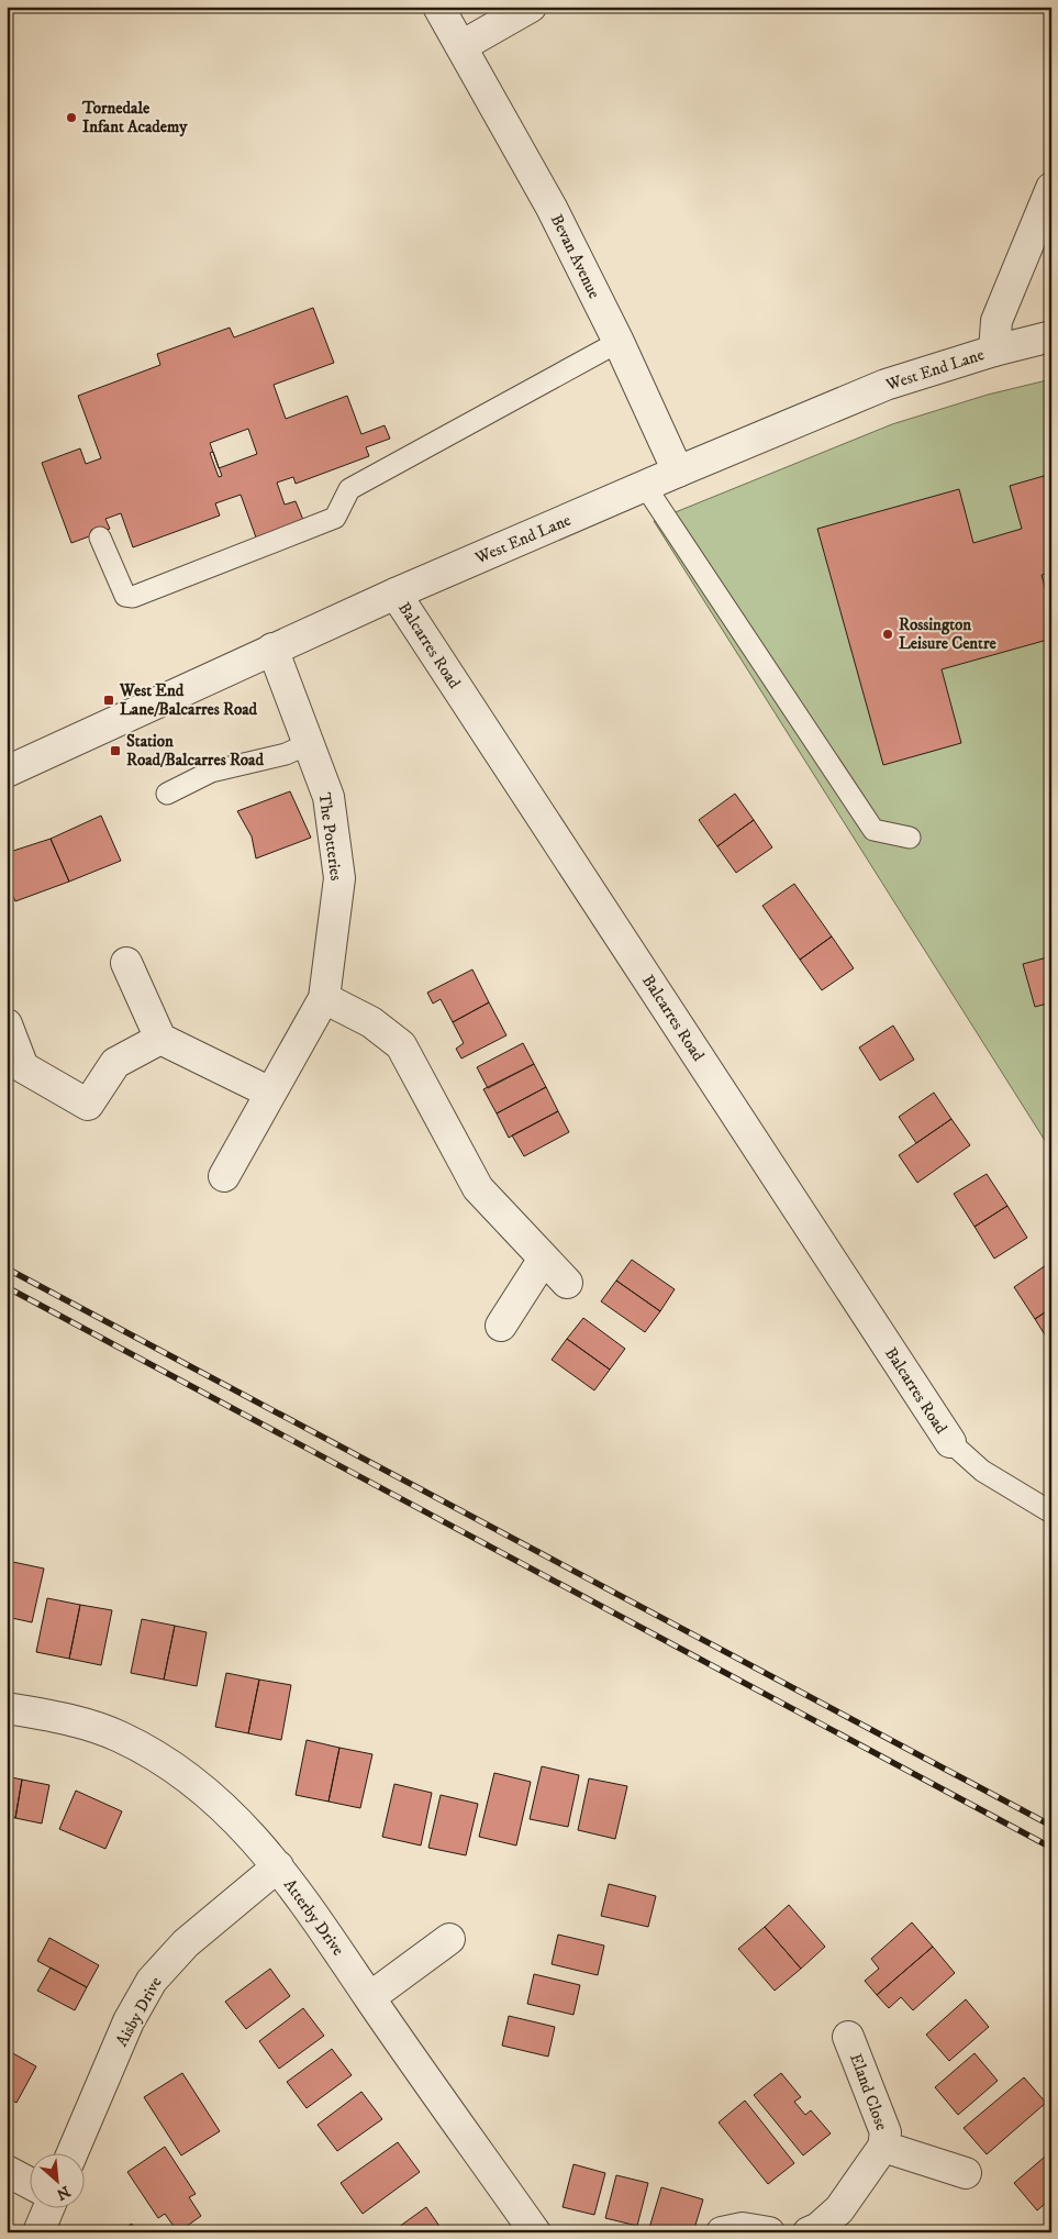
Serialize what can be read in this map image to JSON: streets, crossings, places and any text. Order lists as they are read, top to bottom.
{
  "streets": {
    "street": [
      "Bevan Avenue",
      "West End Lane",
      "Balcarres Road",
      "The Potteries",
      "Atterby Drive",
      "Aisby Drive",
      "Eland Close"
    ]
  },
  "crossings": [
    ["Bevan Avenue", "West End Lane"],
    ["West End Lane", "Balcarres Road"],
    ["West End Lane", "The Potteries"],
    ["Atterby Drive", "Aisby Drive"]
  ],
  "places": {
    "other": ["Tornedale Infant Academy", "Rossington Leisure Centre"],
    "transit": ["West End Lane/Balcarres Road", "Station Road/Balcarres Road"]
  },
  "north": "bottom right"
}
